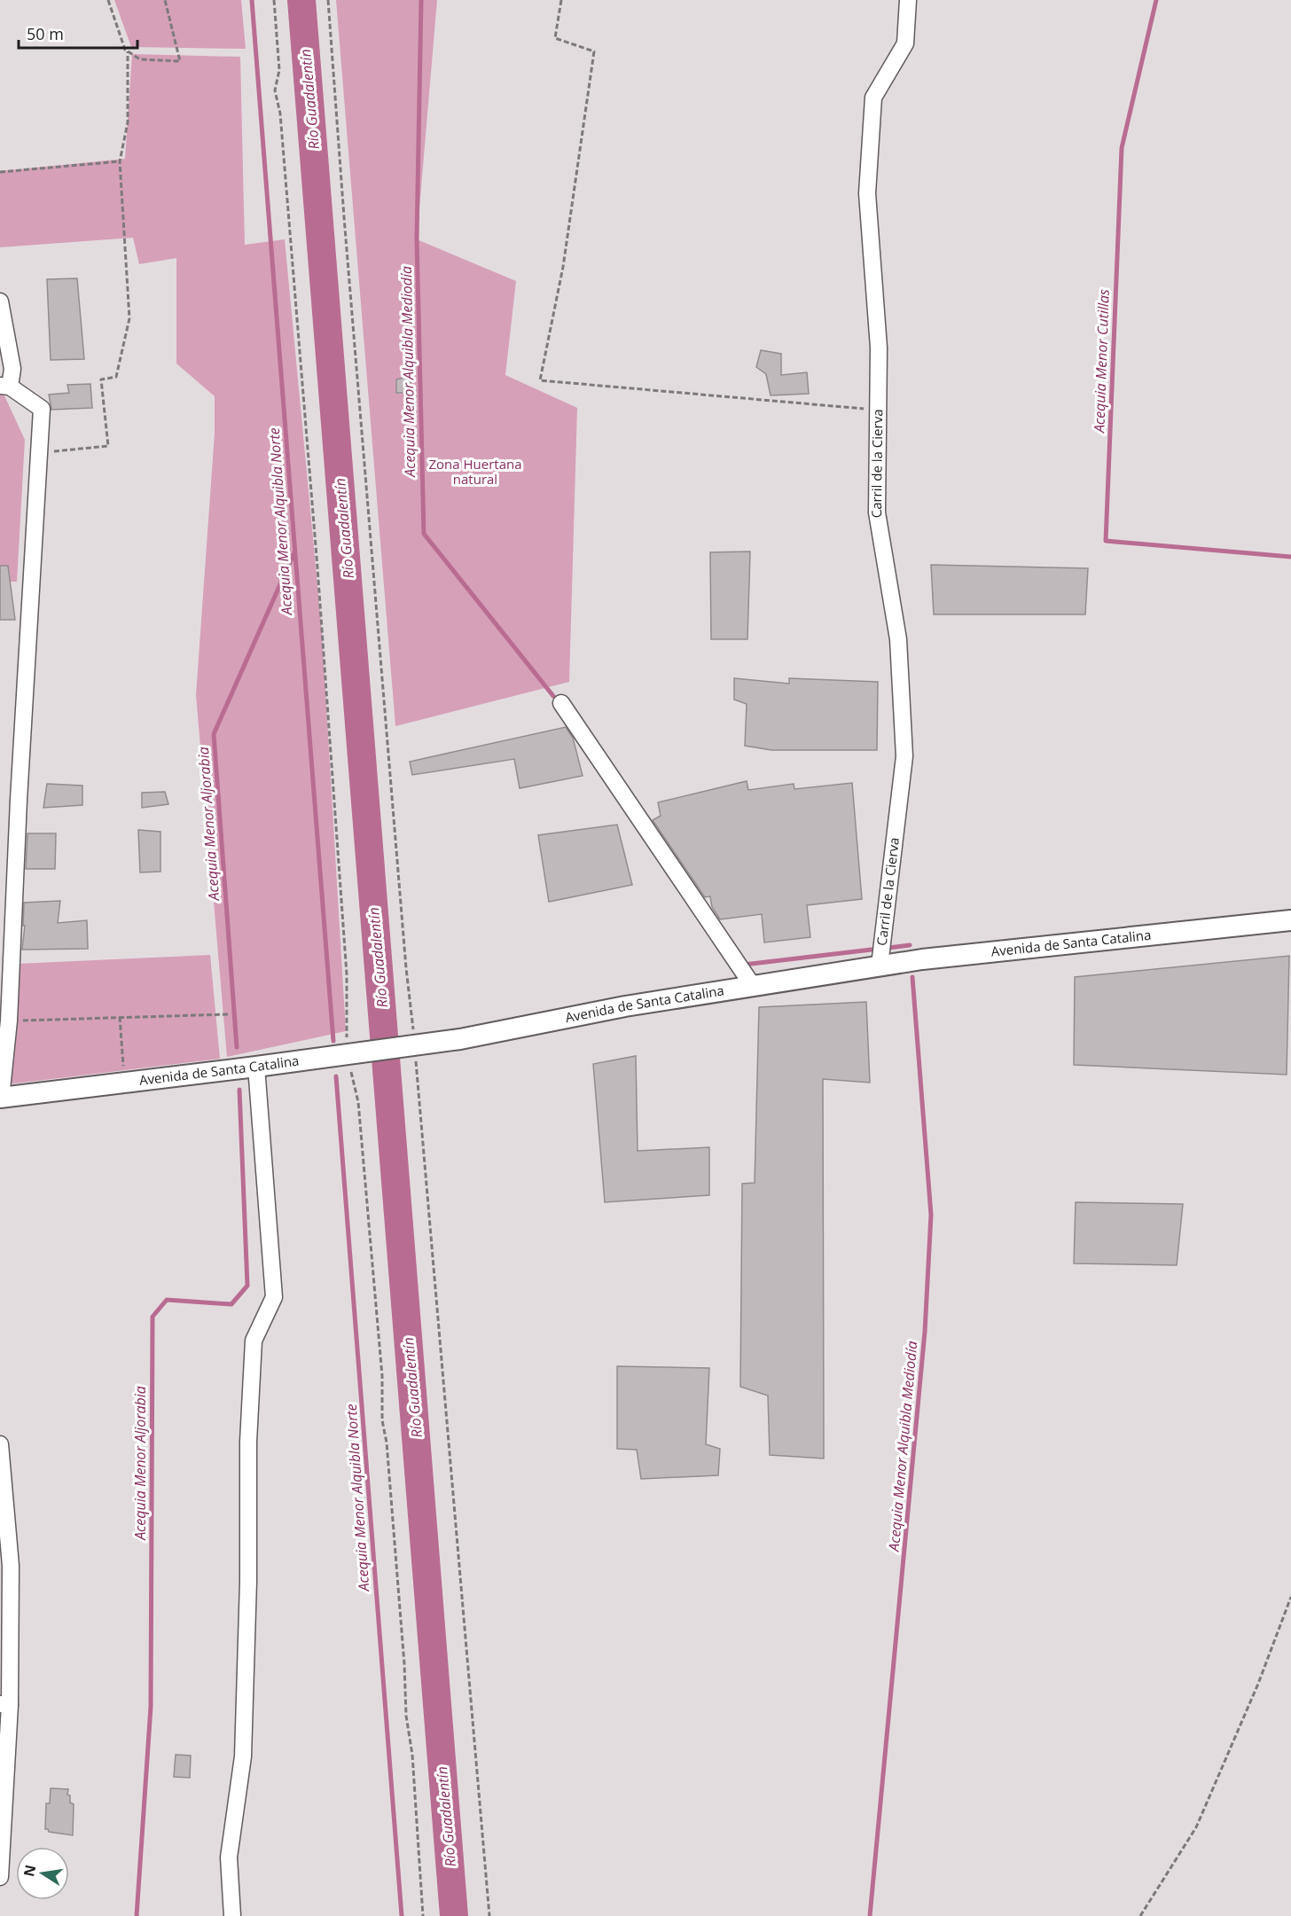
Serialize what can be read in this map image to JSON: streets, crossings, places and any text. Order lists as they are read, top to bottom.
{
  "streets": {
    "main road": ["Avenida de Santa Catalina"],
    "street": ["Carril de la Cierva"]
  },
  "crossings": [
    ["Carril de la Cierva", "Avenida de Santa Catalina"]
  ],
  "water": [
    "Río Guadalentín",
    "Acequia Menor Cutillas",
    "Acequia Menor Alquibla Mediodía",
    "Acequia Menor Alquibla Norte",
    "Acequia Menor Aljorabia"
  ],
  "parks": ["Zona Huertana natural"],
  "scale_bar": "50 m",
  "north": "left"
}
